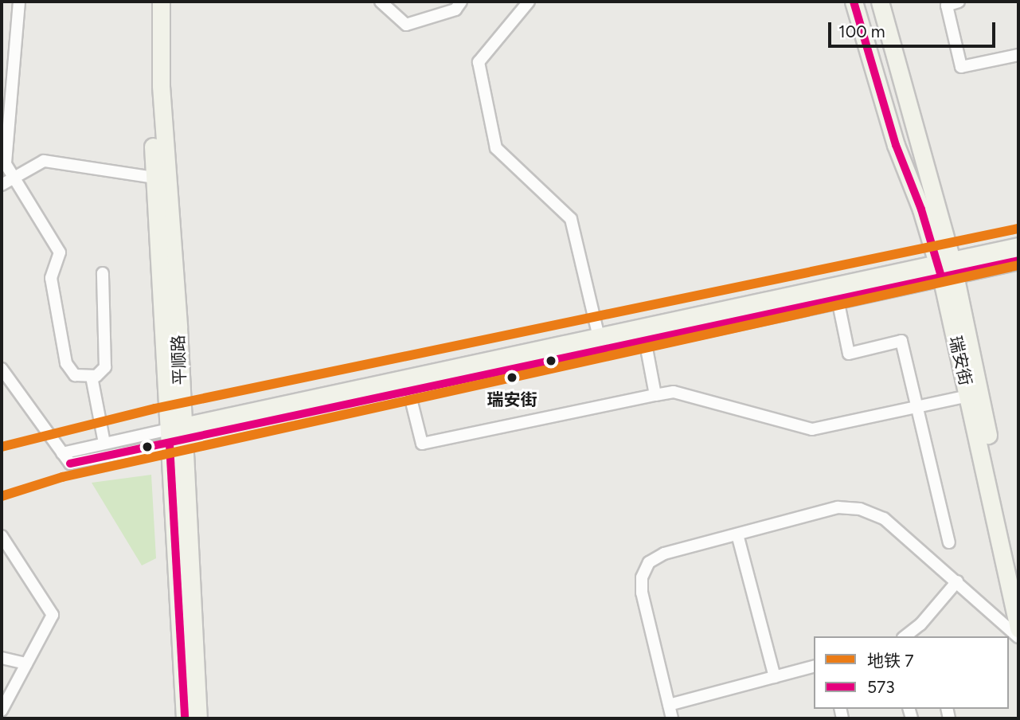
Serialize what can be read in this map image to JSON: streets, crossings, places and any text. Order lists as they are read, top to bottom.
{
  "streets": {
    "main road": ["平顺路", "瑞安街"]
  },
  "places": ["瑞安街"],
  "lines": ["transit line 573", "metro line 7"],
  "legend": ["地铁 7", "573"],
  "scale_bar": "100 m"
}
